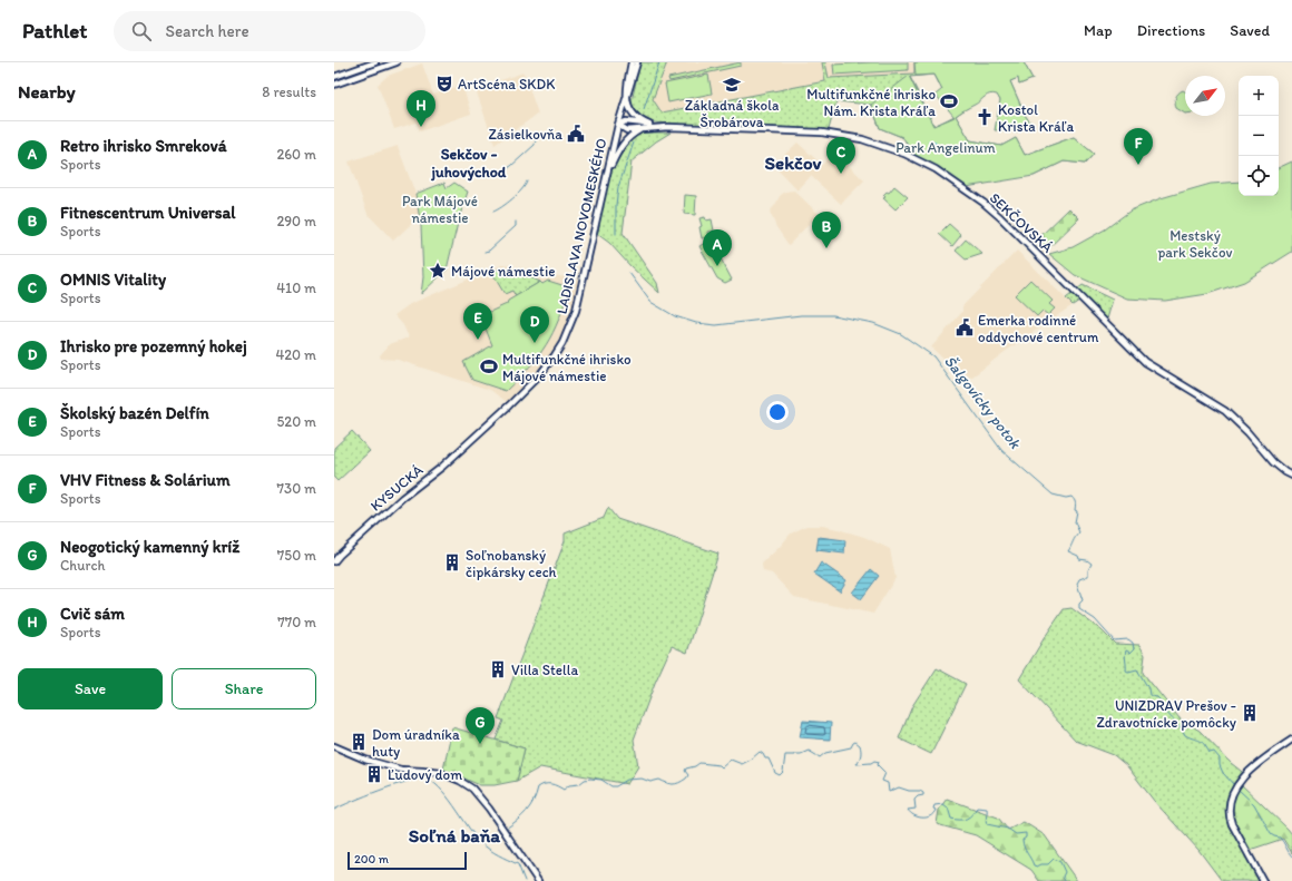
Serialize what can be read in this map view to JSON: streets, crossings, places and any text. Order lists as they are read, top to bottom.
{
  "streets": {
    "street": ["SEKČOVSKÁ", "LADISLAVA NOVOMESKÉHO", "KYSUCKÁ"]
  },
  "crossings": [
    ["SEKČOVSKÁ", "LADISLAVA NOVOMESKÉHO"],
    ["LADISLAVA NOVOMESKÉHO", "KYSUCKÁ"]
  ],
  "districts": ["Sekčov - juhovýchod", "Sekčov", "Soľná baňa"],
  "water": ["Šalgovícky potok"],
  "parks": ["Park Angelinum", "Park Májové námestie", "Mestský park Sekčov"],
  "places": {
    "theatre": ["ArtScéna SKDK"],
    "school or university": ["Základná škola Šrobárova"],
    "sports": ["Multifunkčné ihrisko Nám. Krista Kráľa", "Multifunkčné ihrisko Májové námestie"],
    "church": ["Kostol Krista Kráľa"],
    "public building": ["Zásielkovňa", "Emerka rodinné oddychové centrum"],
    "place": ["Májové námestie"],
    "building": [
      "Soľnobanský čipkársky cech",
      "Villa Stella",
      "UNIZDRAV Prešov - Zdravotnícke pomôcky",
      "Dom úradníka huty",
      "Ľudový dom"
    ]
  },
  "scale_bar": "200 m",
  "north": "top right",
  "page": {
    "header": "Pathlet",
    "search": "Search here",
    "nav": ["Map", "Directions", "Saved"],
    "heading": ["Nearby", "8 results"],
    "map_buttons": ["+", "−"],
    "pins": [
      "H",
      "F",
      "C",
      "B",
      "A",
      "E",
      "D",
      "G"
    ],
    "list": [
      {
        "mark": "A",
        "name": "Retro ihrisko Smreková",
        "note": "Sports",
        "value": "260 m"
      },
      {
        "mark": "B",
        "name": "Fitnescentrum Universal",
        "note": "Sports",
        "value": "290 m"
      },
      {
        "mark": "C",
        "name": "OMNIS Vitality",
        "note": "Sports",
        "value": "410 m"
      },
      {
        "mark": "D",
        "name": "Ihrisko pre pozemný hokej",
        "note": "Sports",
        "value": "420 m"
      },
      {
        "mark": "E",
        "name": "Školský bazén Delfín",
        "note": "Sports",
        "value": "520 m"
      },
      {
        "mark": "F",
        "name": "VHV Fitness & Solárium",
        "note": "Sports",
        "value": "730 m"
      },
      {
        "mark": "G",
        "name": "Neogotický kamenný kríž",
        "note": "Church",
        "value": "750 m"
      },
      {
        "mark": "H",
        "name": "Cvič sám",
        "note": "Sports",
        "value": "770 m"
      }
    ],
    "buttons": ["Save", "Share"],
    "scale": "200 m"
  }
}
